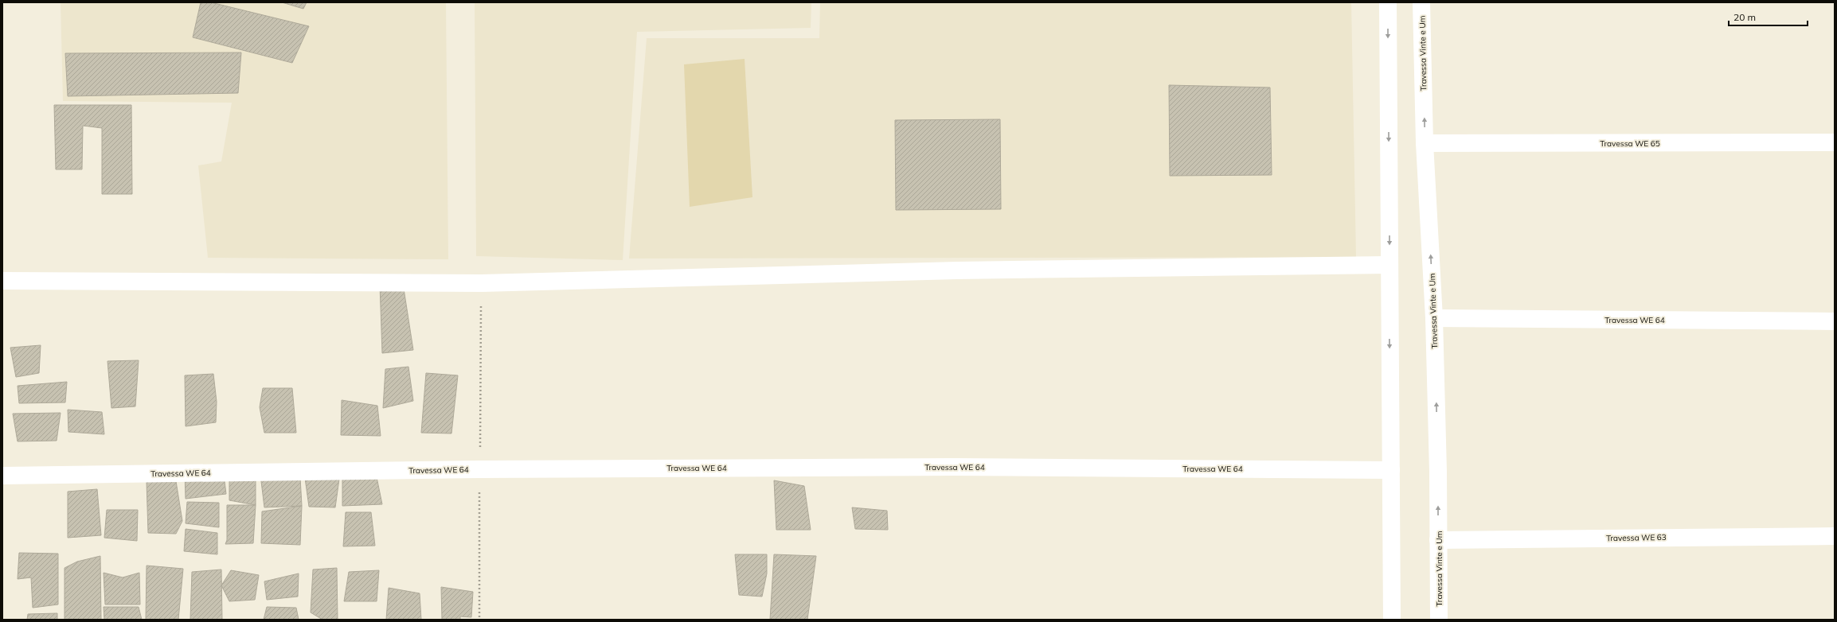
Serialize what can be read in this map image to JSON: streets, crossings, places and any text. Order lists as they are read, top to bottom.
{
  "streets": {
    "street": [
      "Travessa Vinte e Um",
      "Travessa WE 65",
      "Travessa WE 64",
      "Travessa WE 63"
    ]
  },
  "crossings": [
    ["Travessa Vinte e Um", "Travessa WE 65"],
    ["Travessa Vinte e Um", "Travessa WE 64"],
    ["Travessa Vinte e Um", "Travessa WE 63"]
  ],
  "scale_bar": "20 m"
}
